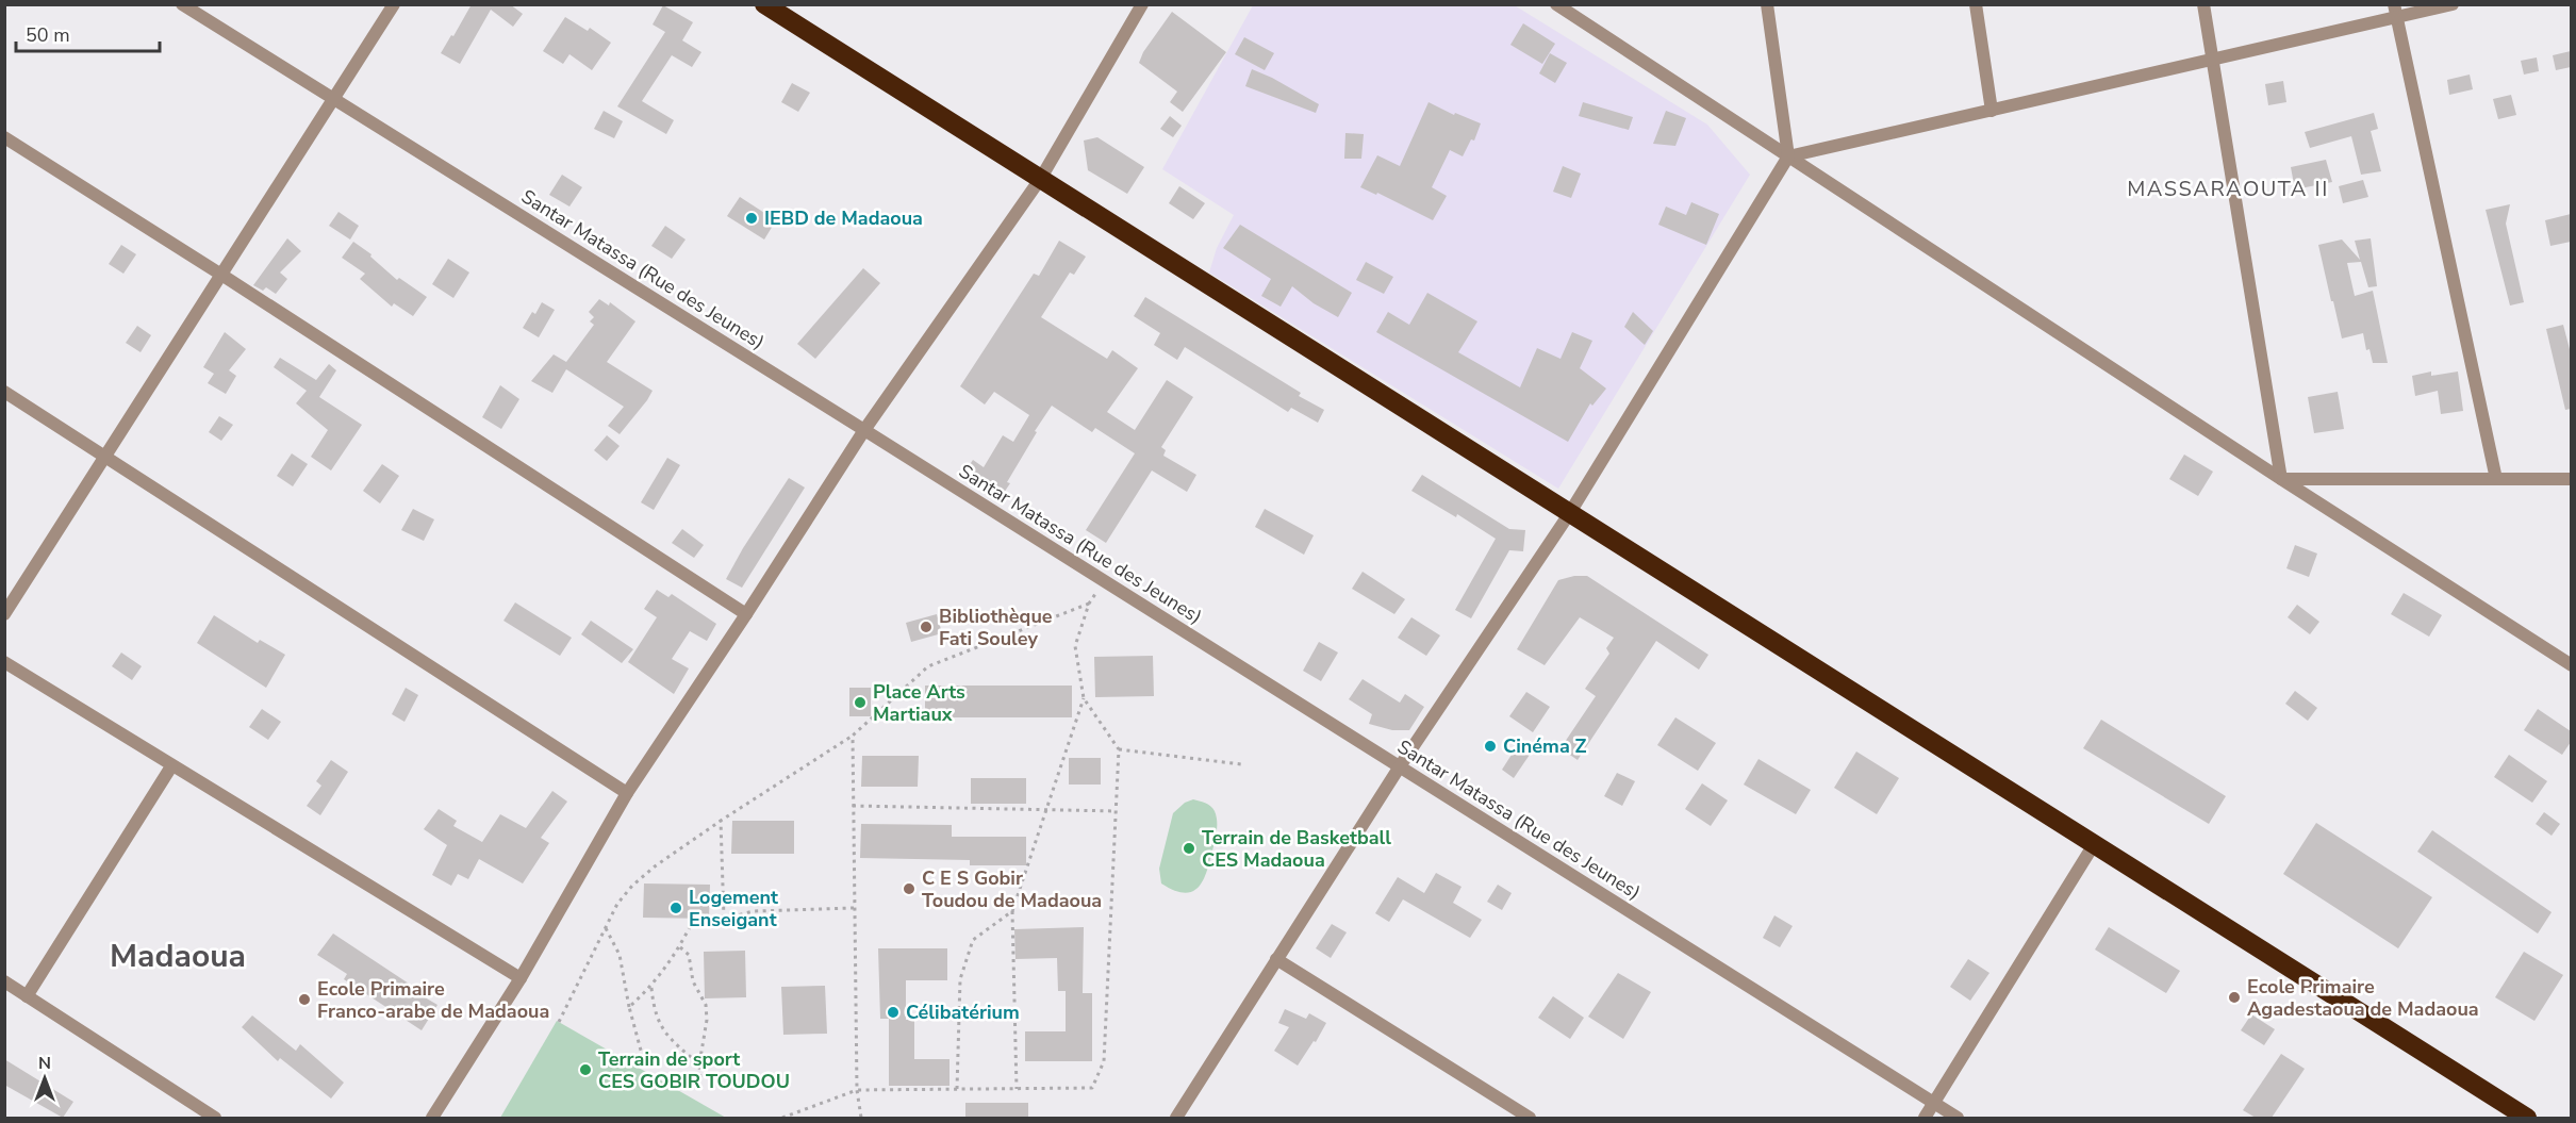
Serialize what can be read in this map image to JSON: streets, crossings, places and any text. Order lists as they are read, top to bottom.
{
  "streets": {
    "street": ["Santar Matassa (Rue des Jeunes)"]
  },
  "districts": ["MASSARAOUTA II", "Madaoua"],
  "places": [
    "IEBD de Madaoua",
    "Bibliothèque Fati Souley",
    "Place Arts Martiaux",
    "Cinéma Z",
    "Terrain de Basketball CES Madaoua",
    "C E S Gobir Toudou de Madaoua",
    "Logement Enseigant",
    "Ecole Primaire Agadestaoua de Madaoua",
    "Ecole Primaire Franco-arabe de Madaoua",
    "Célibatérium",
    "Terrain de sport CES GOBIR TOUDOU"
  ],
  "scale_bar": "50 m",
  "north": "top"
}
